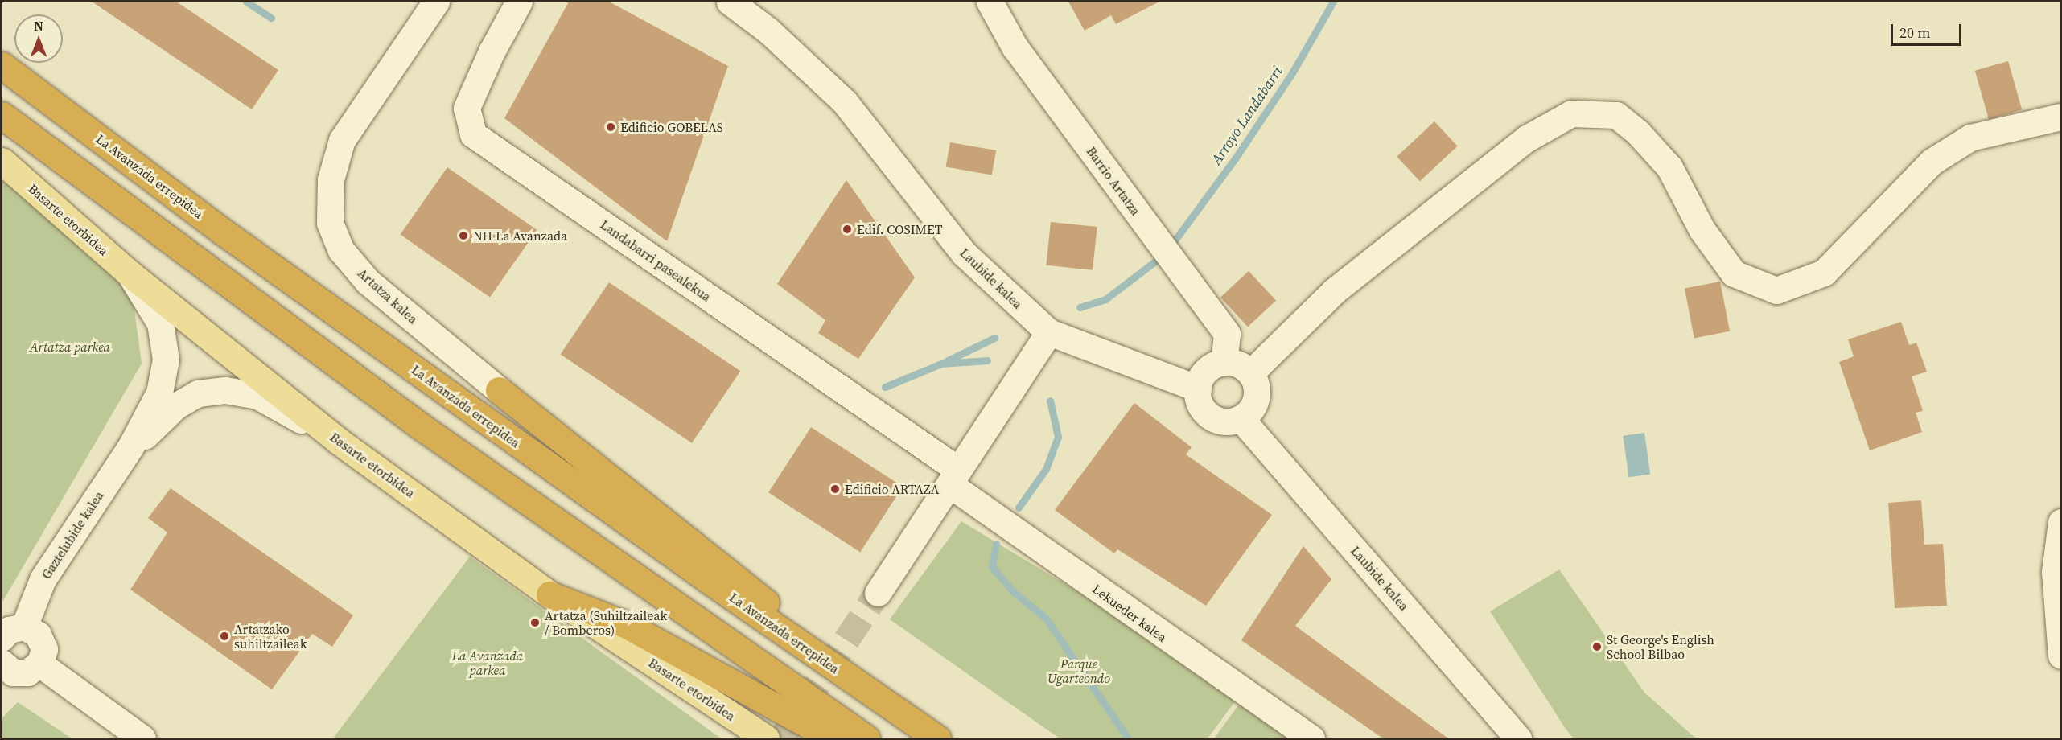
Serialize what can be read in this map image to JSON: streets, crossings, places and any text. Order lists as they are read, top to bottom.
{
  "streets": {
    "highway": ["La Avanzada errepidea"],
    "main road": ["Basarte etorbidea"],
    "street": [
      "Barrio Artatza",
      "Landabarri pasealekua",
      "Laubide kalea",
      "Artatza kalea",
      "Gaztelubide kalea",
      "Lekueder kalea"
    ]
  },
  "crossings": [
    ["Barrio Artatza", "Laubide kalea"],
    ["Basarte etorbidea", "Gaztelubide kalea"],
    ["Landabarri pasealekua", "Lekueder kalea"]
  ],
  "water": ["Arroyo Landabarri"],
  "parks": ["Artatza parkea", "La Avanzada parkea", "Parque Ugarteondo"],
  "places": [
    "Edificio GOBELAS",
    "Edif. COSIMET",
    "NH La Avanzada",
    "Edificio ARTAZA",
    "Artatza (Suhiltzaileak / Bomberos)",
    "Artatzako suhiltzaileak",
    "St George's English School Bilbao"
  ],
  "scale_bar": "20 m",
  "north": "top"
}
